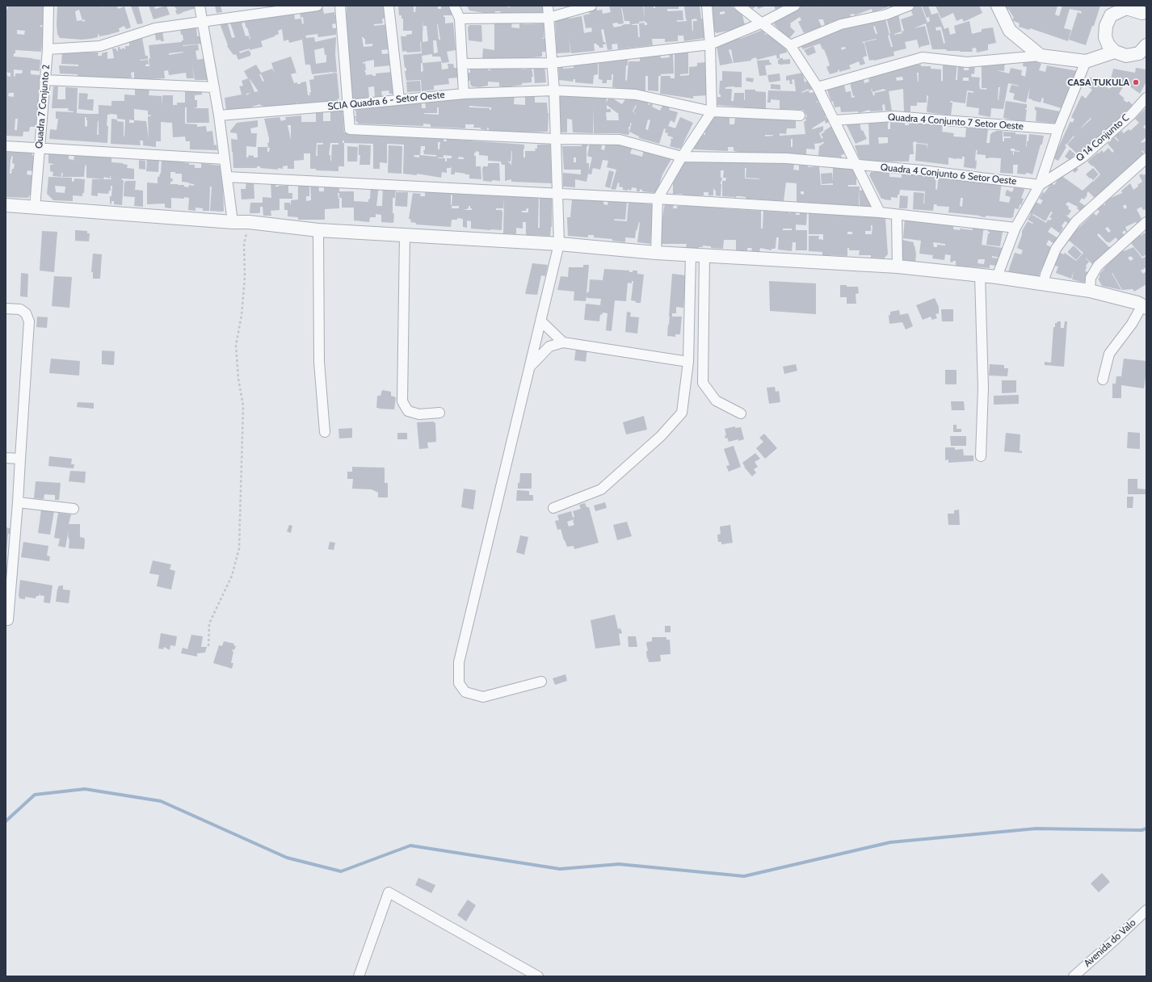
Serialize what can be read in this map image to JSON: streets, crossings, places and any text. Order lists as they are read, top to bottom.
{
  "streets": {
    "street": [
      "SCIA Quadra 6 - Setor Oeste",
      "Quadra 7 Conjunto 2",
      "Quadra 4 Conjunto 7 Setor Oeste",
      "Q 14 Conjunto C",
      "Quadra 4 Conjunto 6 Setor Oeste",
      "Avenida do Valo"
    ]
  },
  "crossings": [
    ["SCIA Quadra 6 - Setor Oeste", "Quadra 4 Conjunto 6 Setor Oeste"],
    ["Q 14 Conjunto C", "Quadra 4 Conjunto 6 Setor Oeste"]
  ],
  "places": ["CASA TUKULA"]
}
